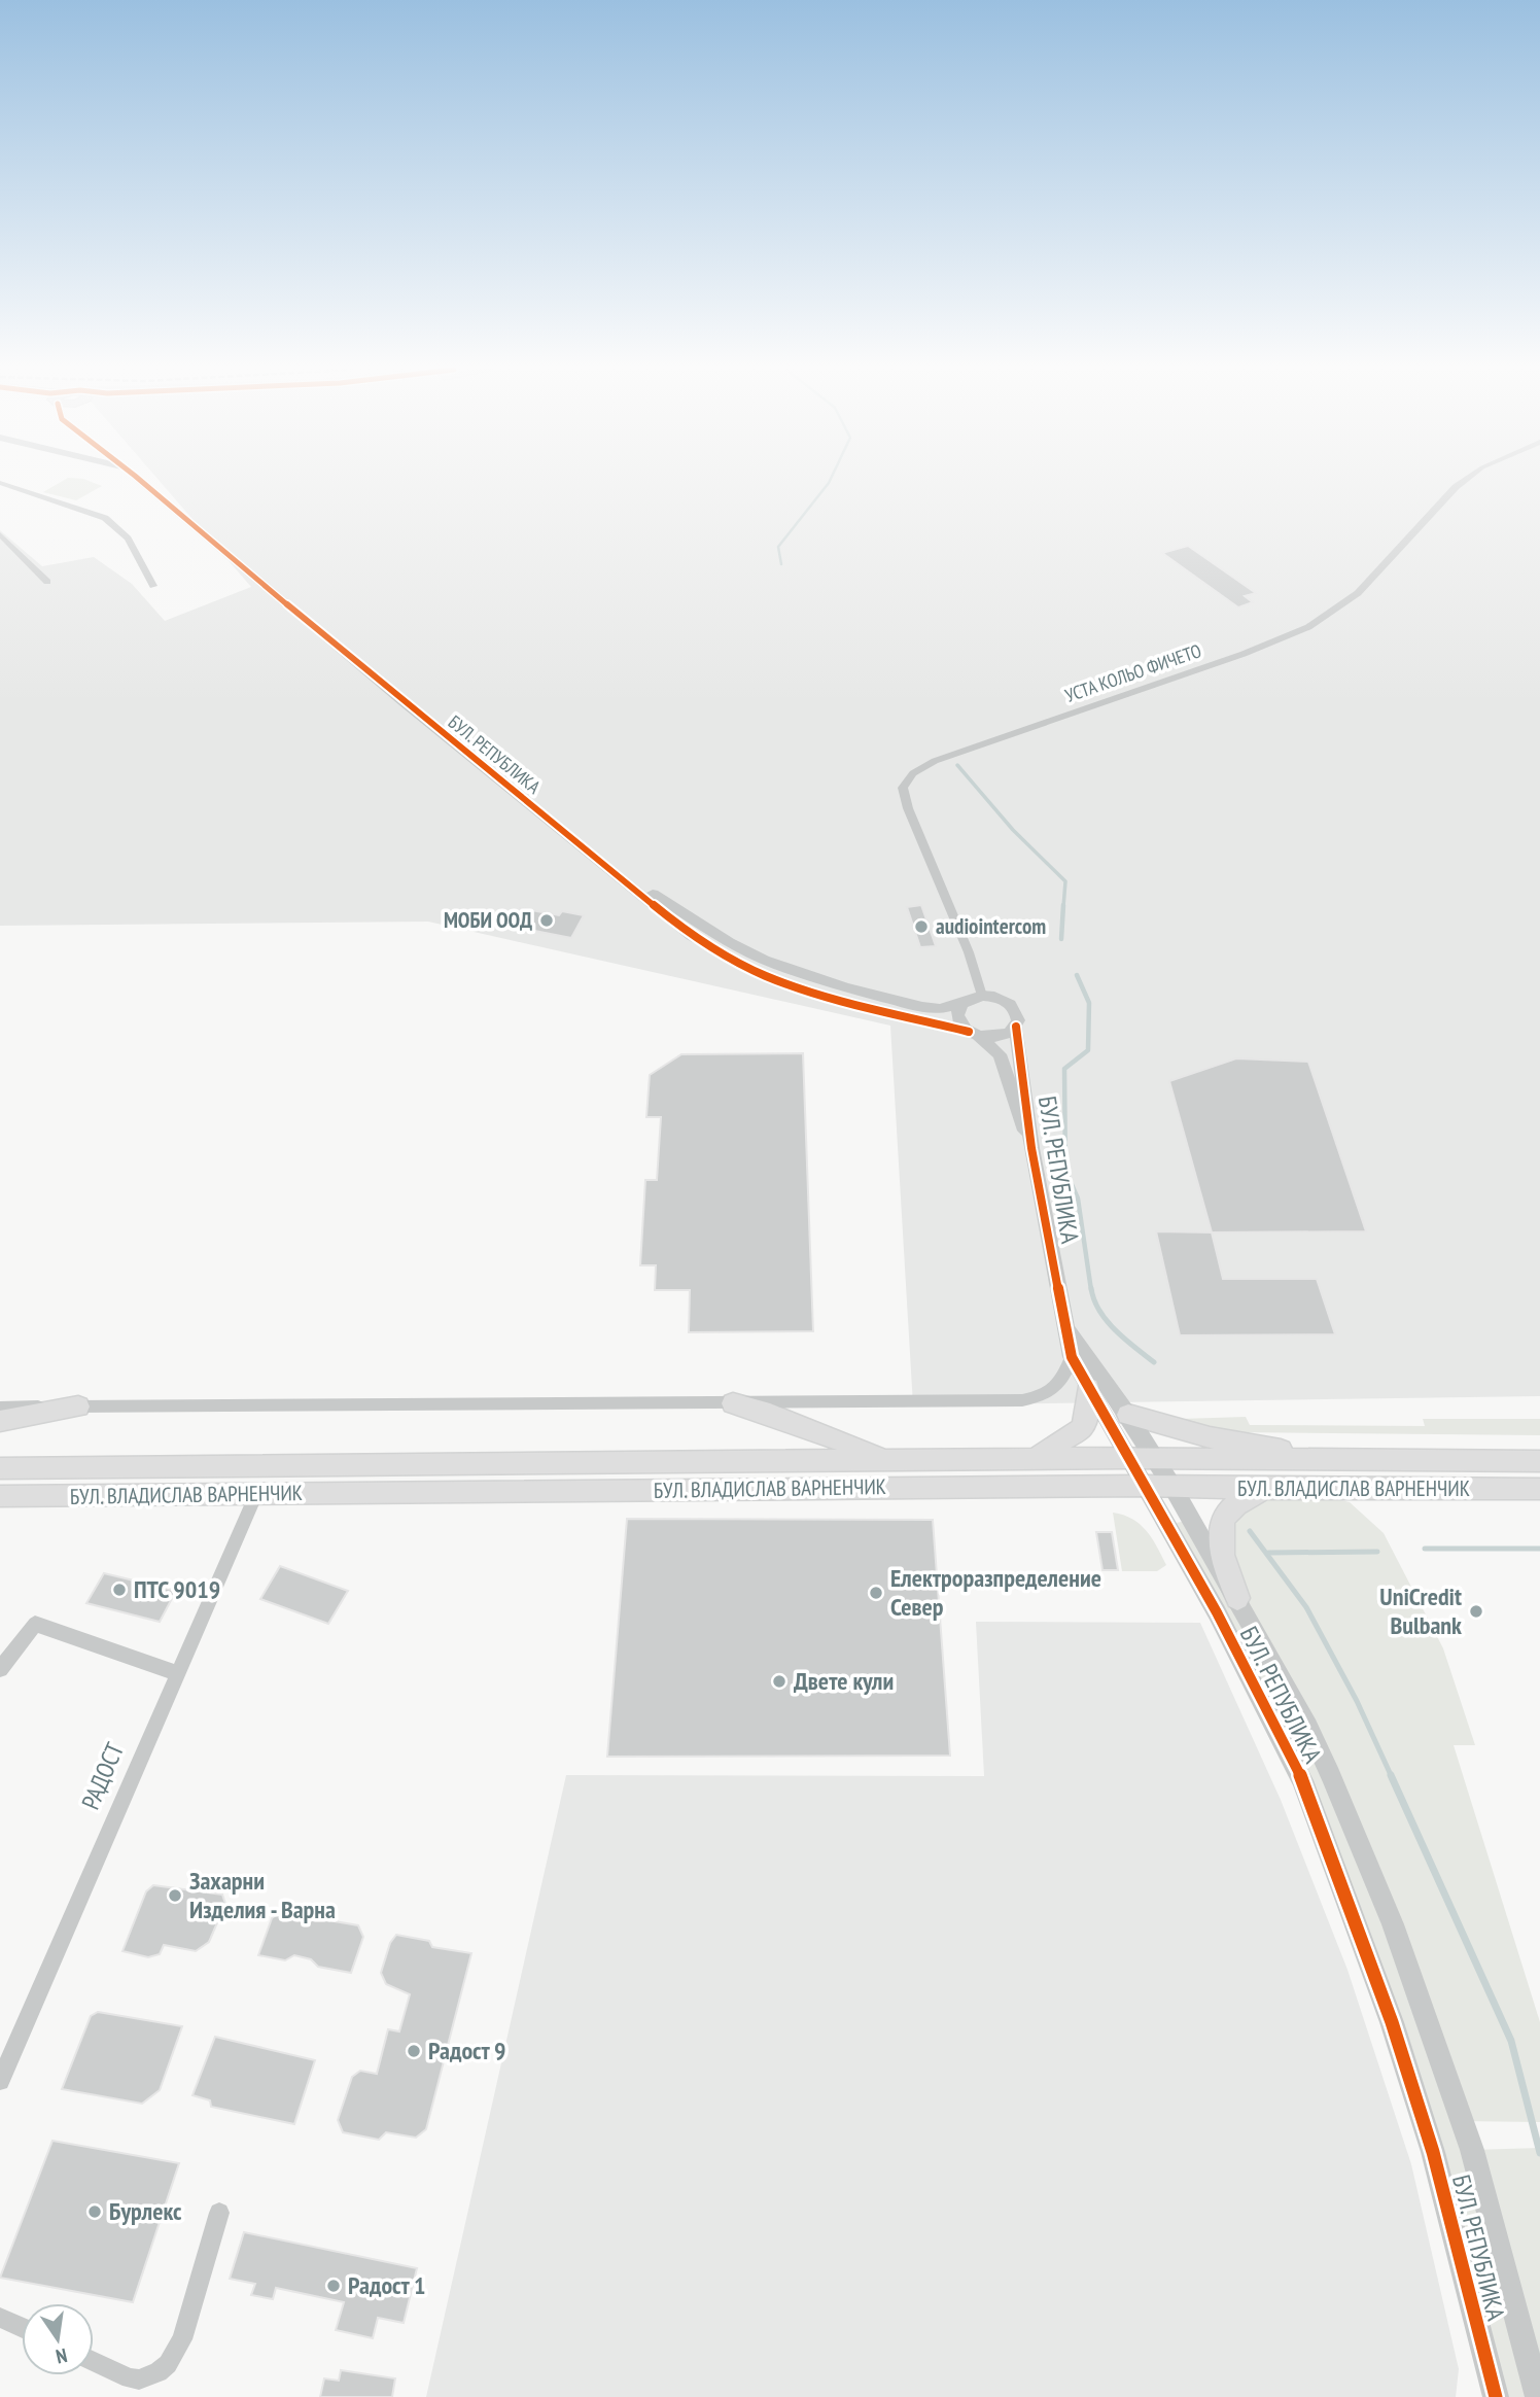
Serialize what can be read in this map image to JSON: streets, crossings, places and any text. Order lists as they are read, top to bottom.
{
  "streets": {
    "main road": ["БУЛ. ВЛАДИСЛАВ ВАРНЕНЧИК"],
    "street": ["УСТА КОЛЬО ФИЧЕТО", "БУЛ. РЕПУБЛИКА", "РАДОСТ"]
  },
  "crossings": [
    ["УСТА КОЛЬО ФИЧЕТО", "БУЛ. РЕПУБЛИКА"],
    ["БУЛ. РЕПУБЛИКА", "БУЛ. ВЛАДИСЛАВ ВАРНЕНЧИК"],
    ["БУЛ. ВЛАДИСЛАВ ВАРНЕНЧИК", "РАДОСТ"]
  ],
  "places": [
    "МОБИ ООД",
    "audiointercom",
    "ПТС 9019",
    "Електроразпределение Север",
    "UniCredit Bulbank",
    "Двете кули",
    "Захарни Изделия - Варна",
    "Радост 9",
    "Бурлекс",
    "Радост 1"
  ],
  "north": "bottom"
}
